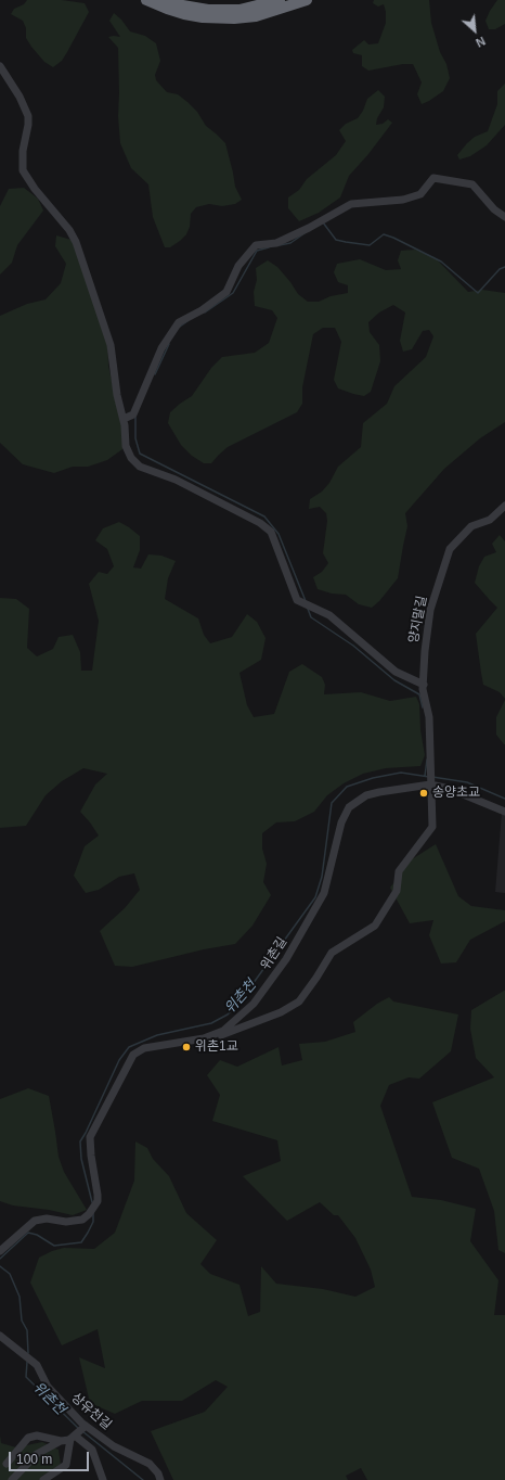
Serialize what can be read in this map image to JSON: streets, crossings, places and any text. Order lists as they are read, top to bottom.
{
  "streets": {
    "street": ["양지말길", "위촌길", "상유천길"]
  },
  "crossings": [
    ["양지말길", "위촌길"]
  ],
  "water": ["위촌천"],
  "places": ["송양초교", "위촌1교"],
  "scale_bar": "100 m",
  "north": "bottom right"
}
